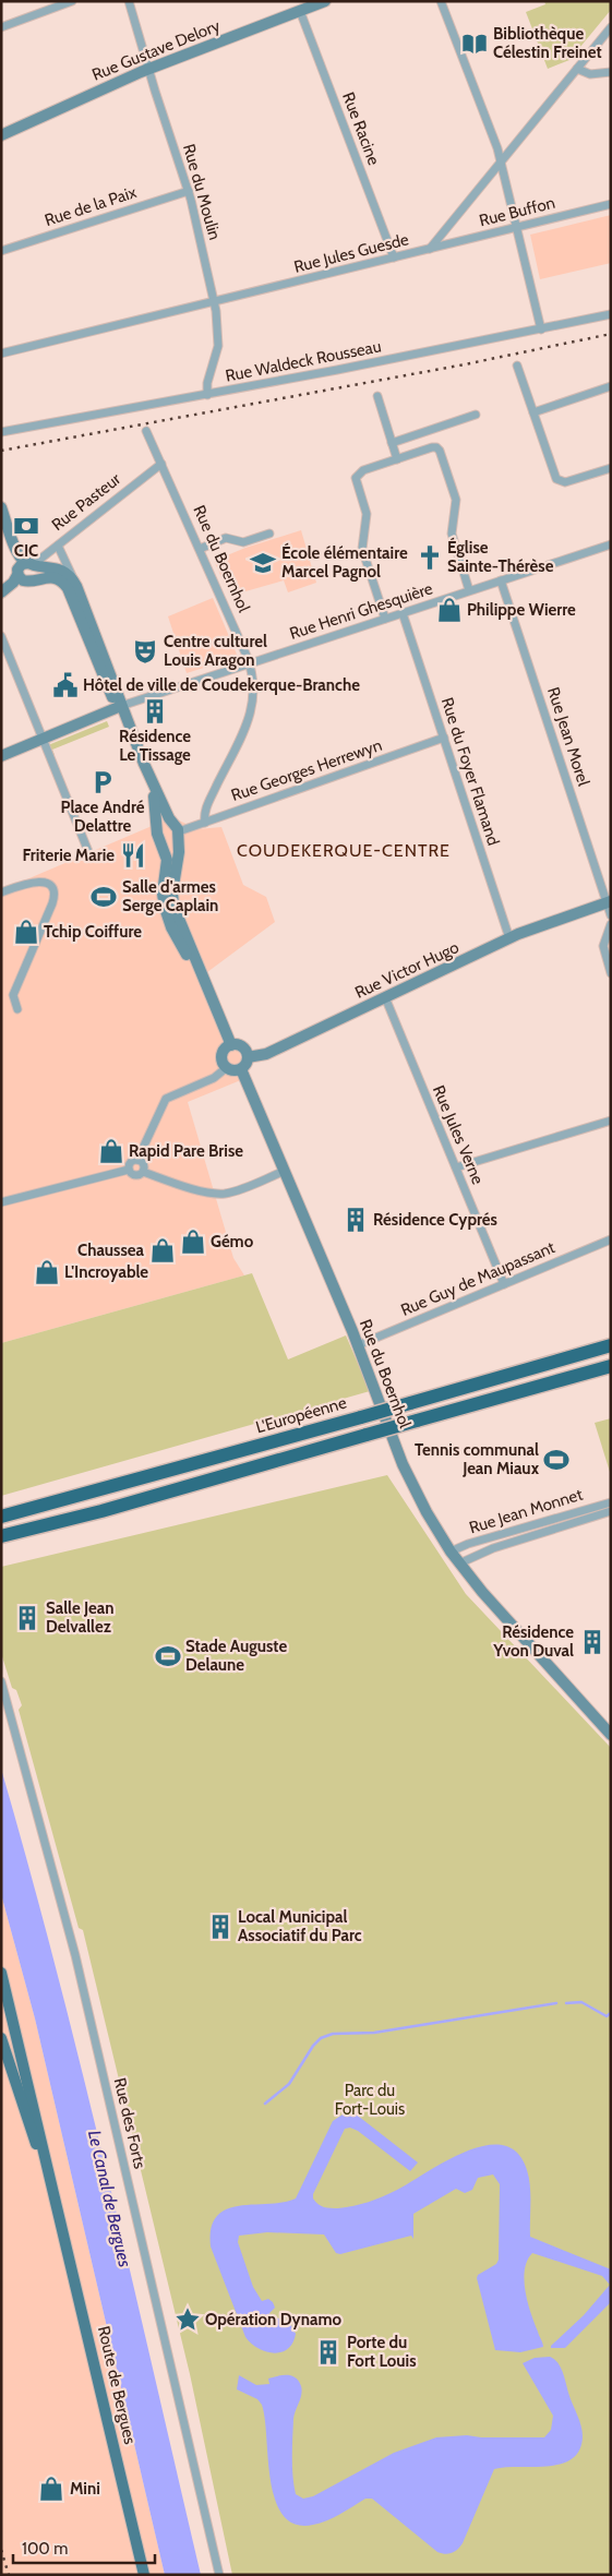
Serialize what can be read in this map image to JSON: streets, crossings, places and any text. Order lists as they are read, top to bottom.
{
  "streets": {
    "highway": ["L'Européenne"],
    "main road": ["Route de Bergues"],
    "street": [
      "Rue Gustave Delory",
      "Rue Racine",
      "Rue du Moulin",
      "Rue de la Paix",
      "Rue Buffon",
      "Rue Jules Guesde",
      "Rue Waldeck Rousseau",
      "Rue Pasteur",
      "Rue du Boernhol",
      "Rue Henri Ghesquière",
      "Rue Jean Morel",
      "Rue Georges Herrewyn",
      "Rue du Foyer Flamand",
      "Rue Victor Hugo",
      "Rue Jules Verne",
      "Rue Guy de Maupassant",
      "Rue Jean Monnet",
      "Rue des Forts"
    ]
  },
  "crossings": [
    ["Rue Gustave Delory", "Rue Racine"],
    ["Rue Gustave Delory", "Rue du Moulin"],
    ["Rue Racine", "Rue Jules Guesde"],
    ["Rue du Moulin", "Rue de la Paix"],
    ["Rue du Moulin", "Rue Jules Guesde"],
    ["Rue du Moulin", "Rue Waldeck Rousseau"],
    ["Rue Buffon", "Rue Jules Guesde"],
    ["Rue Pasteur", "Rue du Boernhol"],
    ["Rue du Boernhol", "Rue Henri Ghesquière"],
    ["Rue du Boernhol", "Rue Georges Herrewyn"],
    ["Rue du Boernhol", "Rue Victor Hugo"],
    ["Rue du Boernhol", "Rue Guy de Maupassant"],
    ["Rue du Boernhol", "Rue Jean Monnet"],
    ["Rue Henri Ghesquière", "Rue Jean Morel"],
    ["Rue Henri Ghesquière", "Rue du Foyer Flamand"],
    ["Rue Jean Morel", "Rue Victor Hugo"],
    ["Rue Georges Herrewyn", "Rue du Foyer Flamand"],
    ["Rue du Foyer Flamand", "Rue Victor Hugo"],
    ["Rue Victor Hugo", "Rue Jules Verne"],
    ["Rue Jules Verne", "Rue Guy de Maupassant"]
  ],
  "districts": ["COUDEKERQUE-CENTRE"],
  "water": ["Le Canal de Bergues"],
  "parks": ["Parc du Fort-Louis"],
  "places": {
    "library": ["Bibliothèque Célestin Freinet"],
    "bank": ["CIC"],
    "church": ["Église Sainte-Thérèse"],
    "school or university": ["École élémentaire Marcel Pagnol"],
    "shop": [
      "Philippe Wierre",
      "Tchip Coiffure",
      "Rapid Pare Brise",
      "Gémo",
      "Chaussea",
      "L'Incroyable",
      "Mini"
    ],
    "theatre": ["Centre culturel Louis Aragon"],
    "public building": ["Hôtel de ville de Coudekerque-Branche"],
    "building": [
      "Résidence Le Tissage",
      "Résidence Cyprés",
      "Salle Jean Delvallez",
      "Résidence Yvon Duval",
      "Local Municipal Associatif du Parc",
      "Porte du Fort Louis"
    ],
    "parking": ["Place André Delattre"],
    "restaurant": ["Friterie Marie"],
    "sports": ["Salle d'armes Serge Caplain", "Tennis communal Jean Miaux", "Stade Auguste Delaune"],
    "place": ["Opération Dynamo"]
  },
  "scale_bar": "100 m"
}
